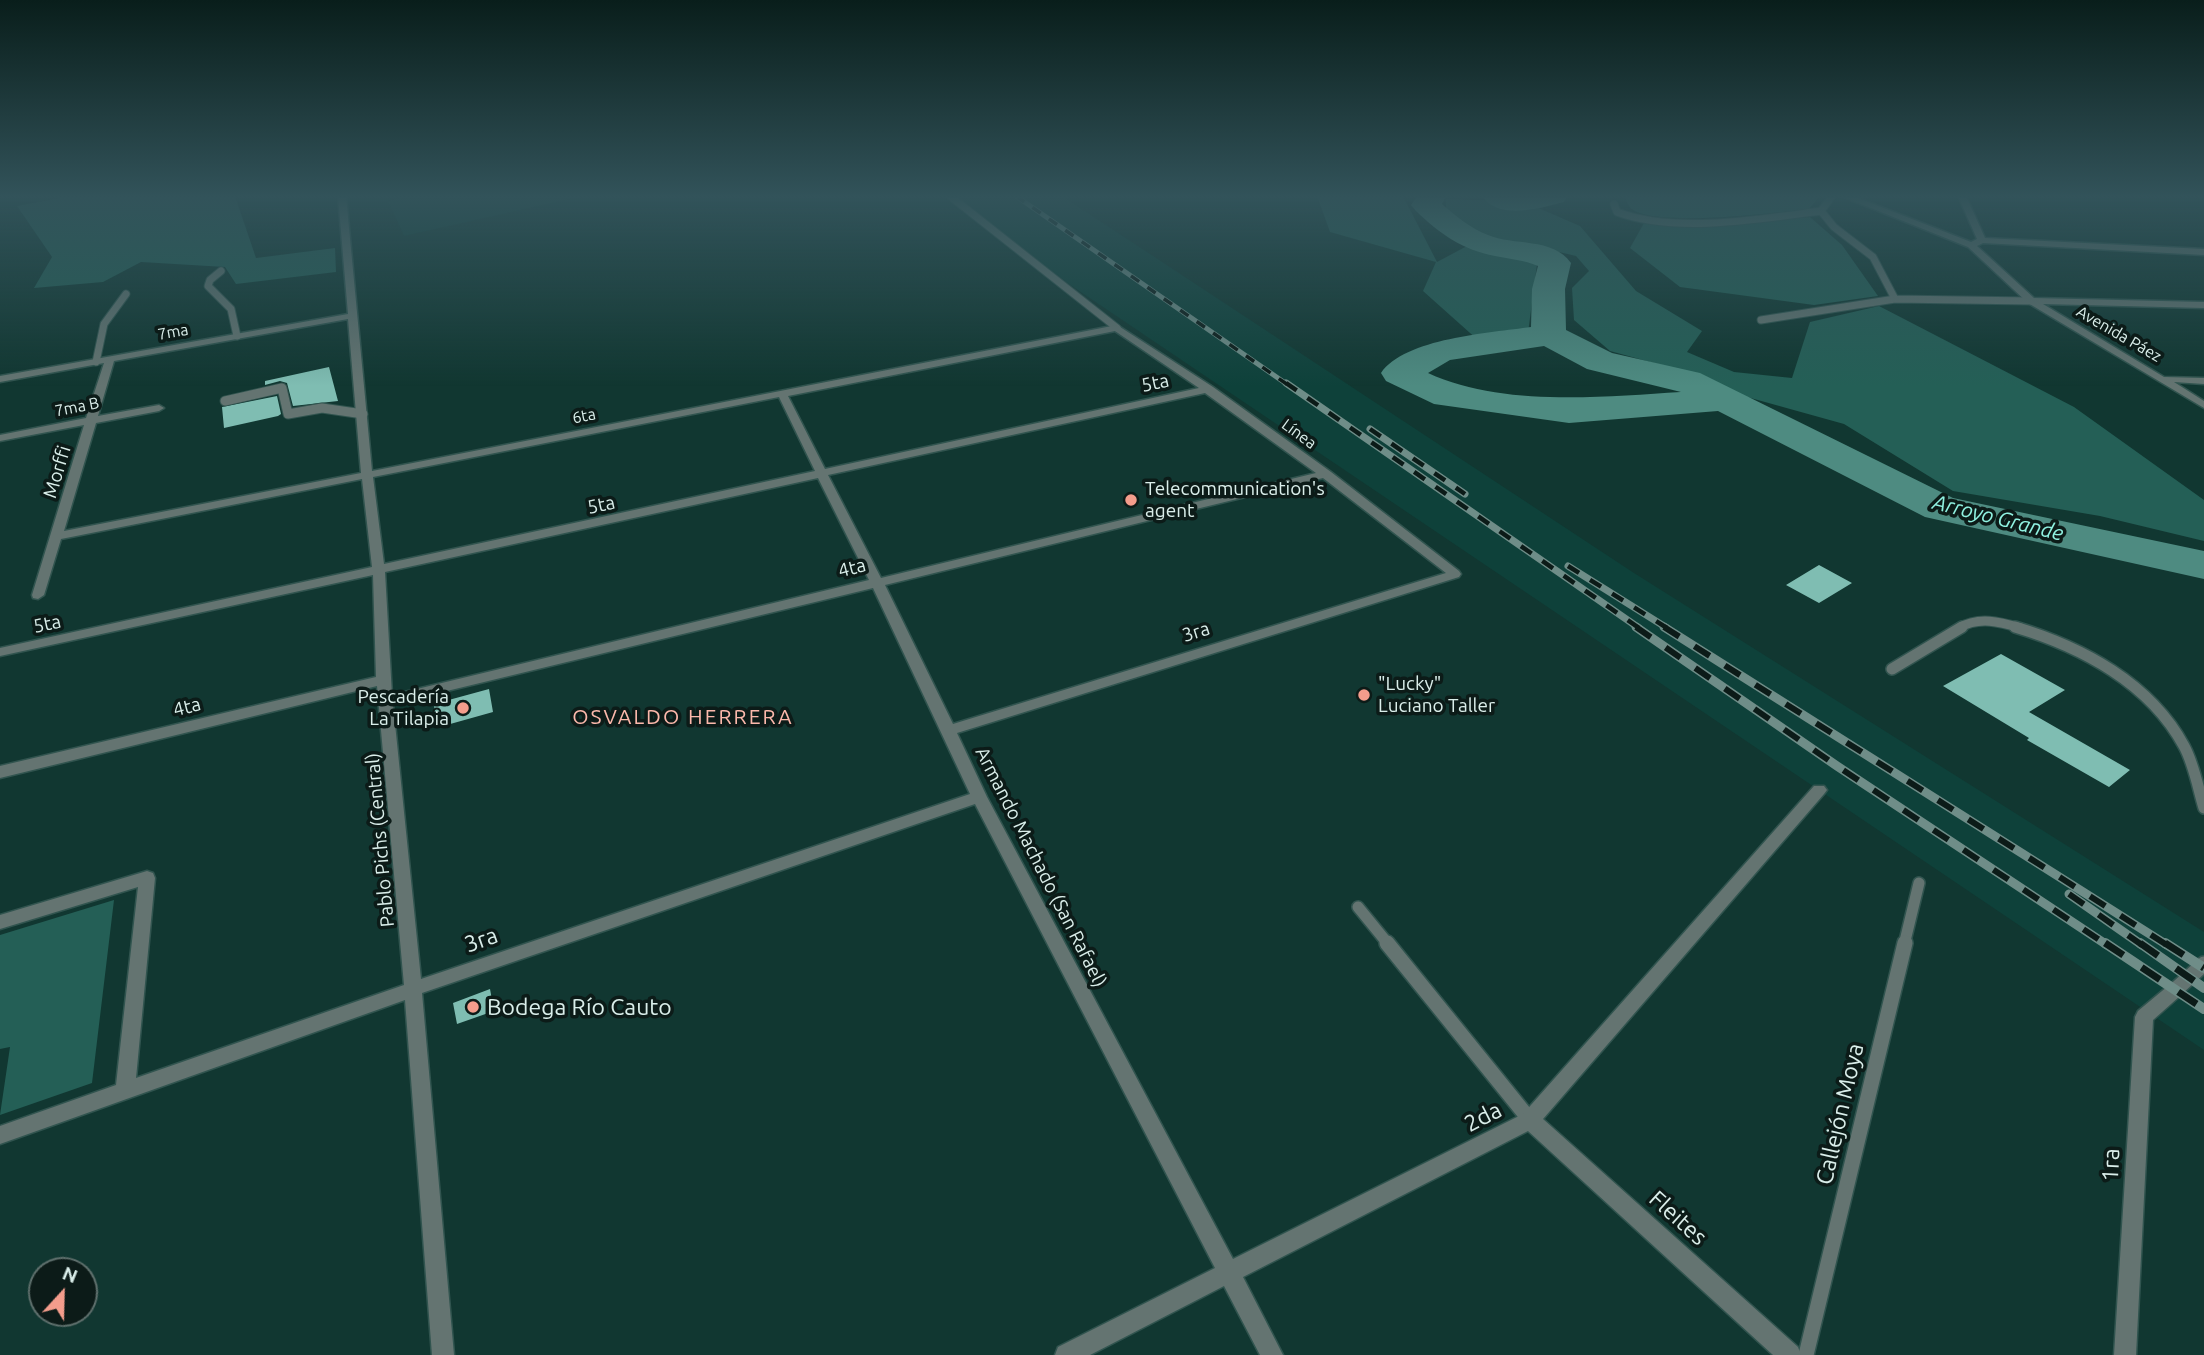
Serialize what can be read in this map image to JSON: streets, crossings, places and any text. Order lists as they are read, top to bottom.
{
  "streets": {
    "street": [
      "7ma",
      "Avenida Páez",
      "5ta",
      "7ma B",
      "6ta",
      "Línea",
      "Morffi",
      "4ta",
      "3ra",
      "Pablo Pichs (Central)",
      "Armando Machado (San Rafael)",
      "2da",
      "1ra",
      "Fleites"
    ],
    "lane": ["Callejón Moya"]
  },
  "crossings": [
    ["7ma", "Morffi"],
    ["7ma", "Pablo Pichs (Central)"],
    ["5ta", "Línea"],
    ["5ta", "Pablo Pichs (Central)"],
    ["5ta", "Armando Machado (San Rafael)"],
    ["7ma B", "Morffi"],
    ["6ta", "Línea"],
    ["6ta", "Morffi"],
    ["6ta", "Pablo Pichs (Central)"],
    ["6ta", "Armando Machado (San Rafael)"],
    ["Línea", "4ta"],
    ["Línea", "3ra"],
    ["4ta", "Pablo Pichs (Central)"],
    ["4ta", "Armando Machado (San Rafael)"],
    ["3ra", "Pablo Pichs (Central)"],
    ["3ra", "Armando Machado (San Rafael)"],
    ["Armando Machado (San Rafael)", "2da"],
    ["2da", "Fleites"]
  ],
  "districts": ["OSVALDO HERRERA"],
  "water": ["Arroyo Grande"],
  "places": [
    "Telecommunication's agent",
    "\"Lucky\" Luciano Taller",
    "Pescadería La Tilapia",
    "Bodega Río Cauto"
  ],
  "north": "top"
}
